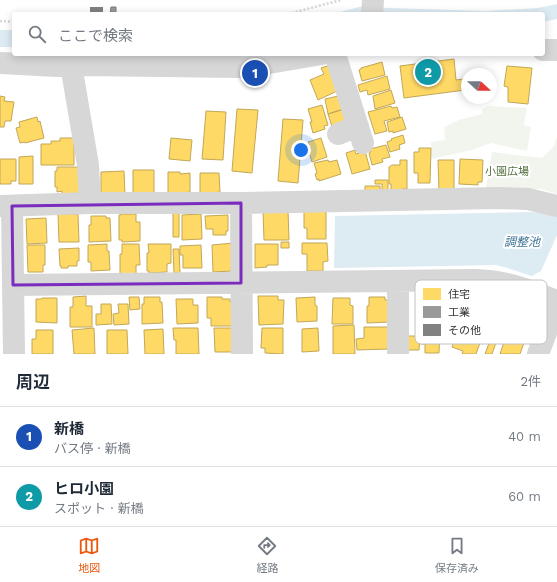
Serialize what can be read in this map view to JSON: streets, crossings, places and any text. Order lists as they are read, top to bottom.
{
  "water": ["調整池"],
  "parks": ["小園広場"],
  "legend": ["住宅", "工業", "その他"],
  "north": "right",
  "page": {
    "search": "ここで検索",
    "pins": ["2", "1"],
    "heading": ["周辺", "2件"],
    "list": [
      {
        "mark": "1",
        "name": "新橋",
        "note": "バス停 · 新橋",
        "value": "40 m"
      },
      {
        "mark": "2",
        "name": "ヒロ小園",
        "note": "スポット · 新橋",
        "value": "60 m"
      }
    ],
    "nav": ["地図", "経路", "保存済み"]
  }
}
